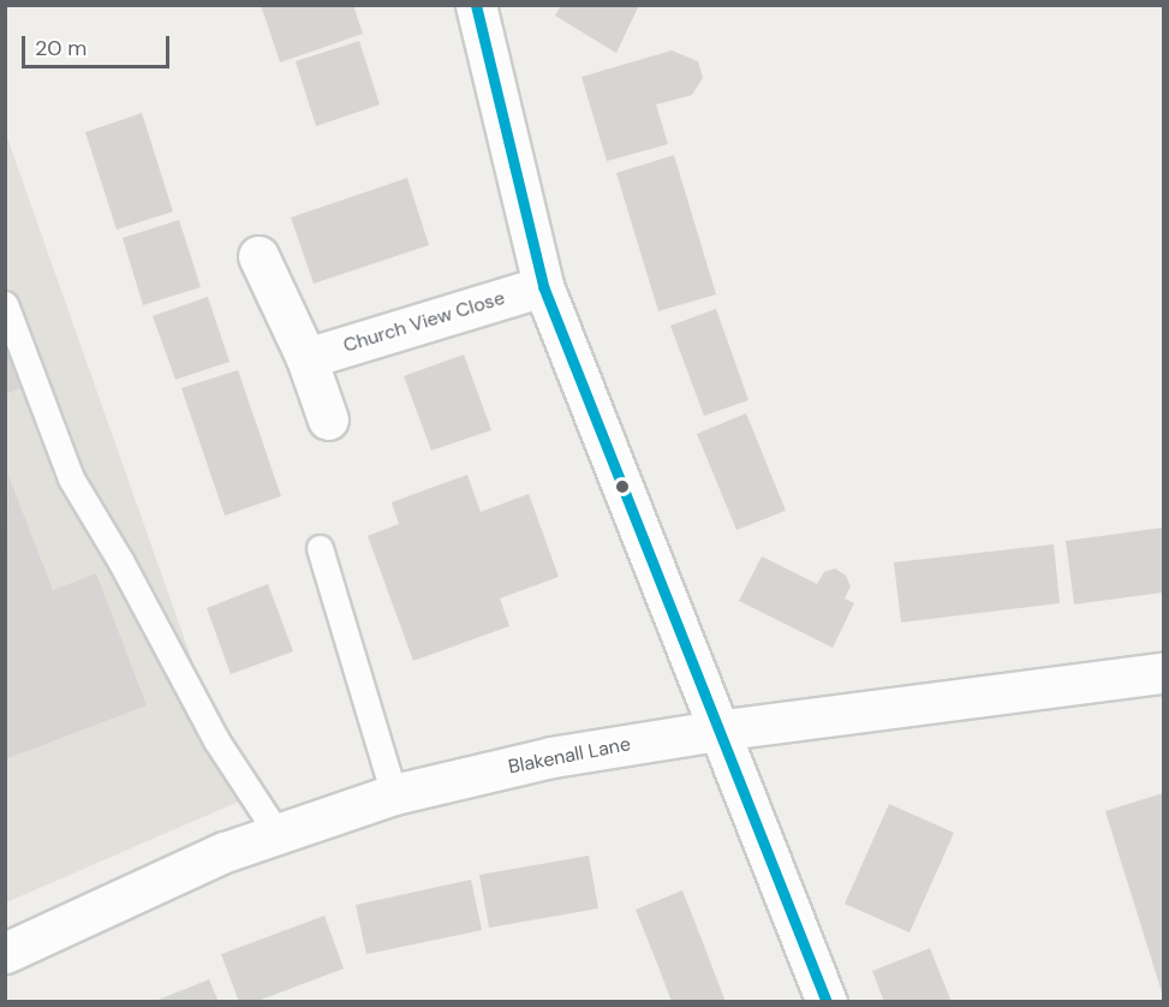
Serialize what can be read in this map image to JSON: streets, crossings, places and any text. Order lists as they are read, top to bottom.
{
  "streets": {
    "street": ["Church View Close", "Blakenall Lane"]
  },
  "scale_bar": "20 m"
}
